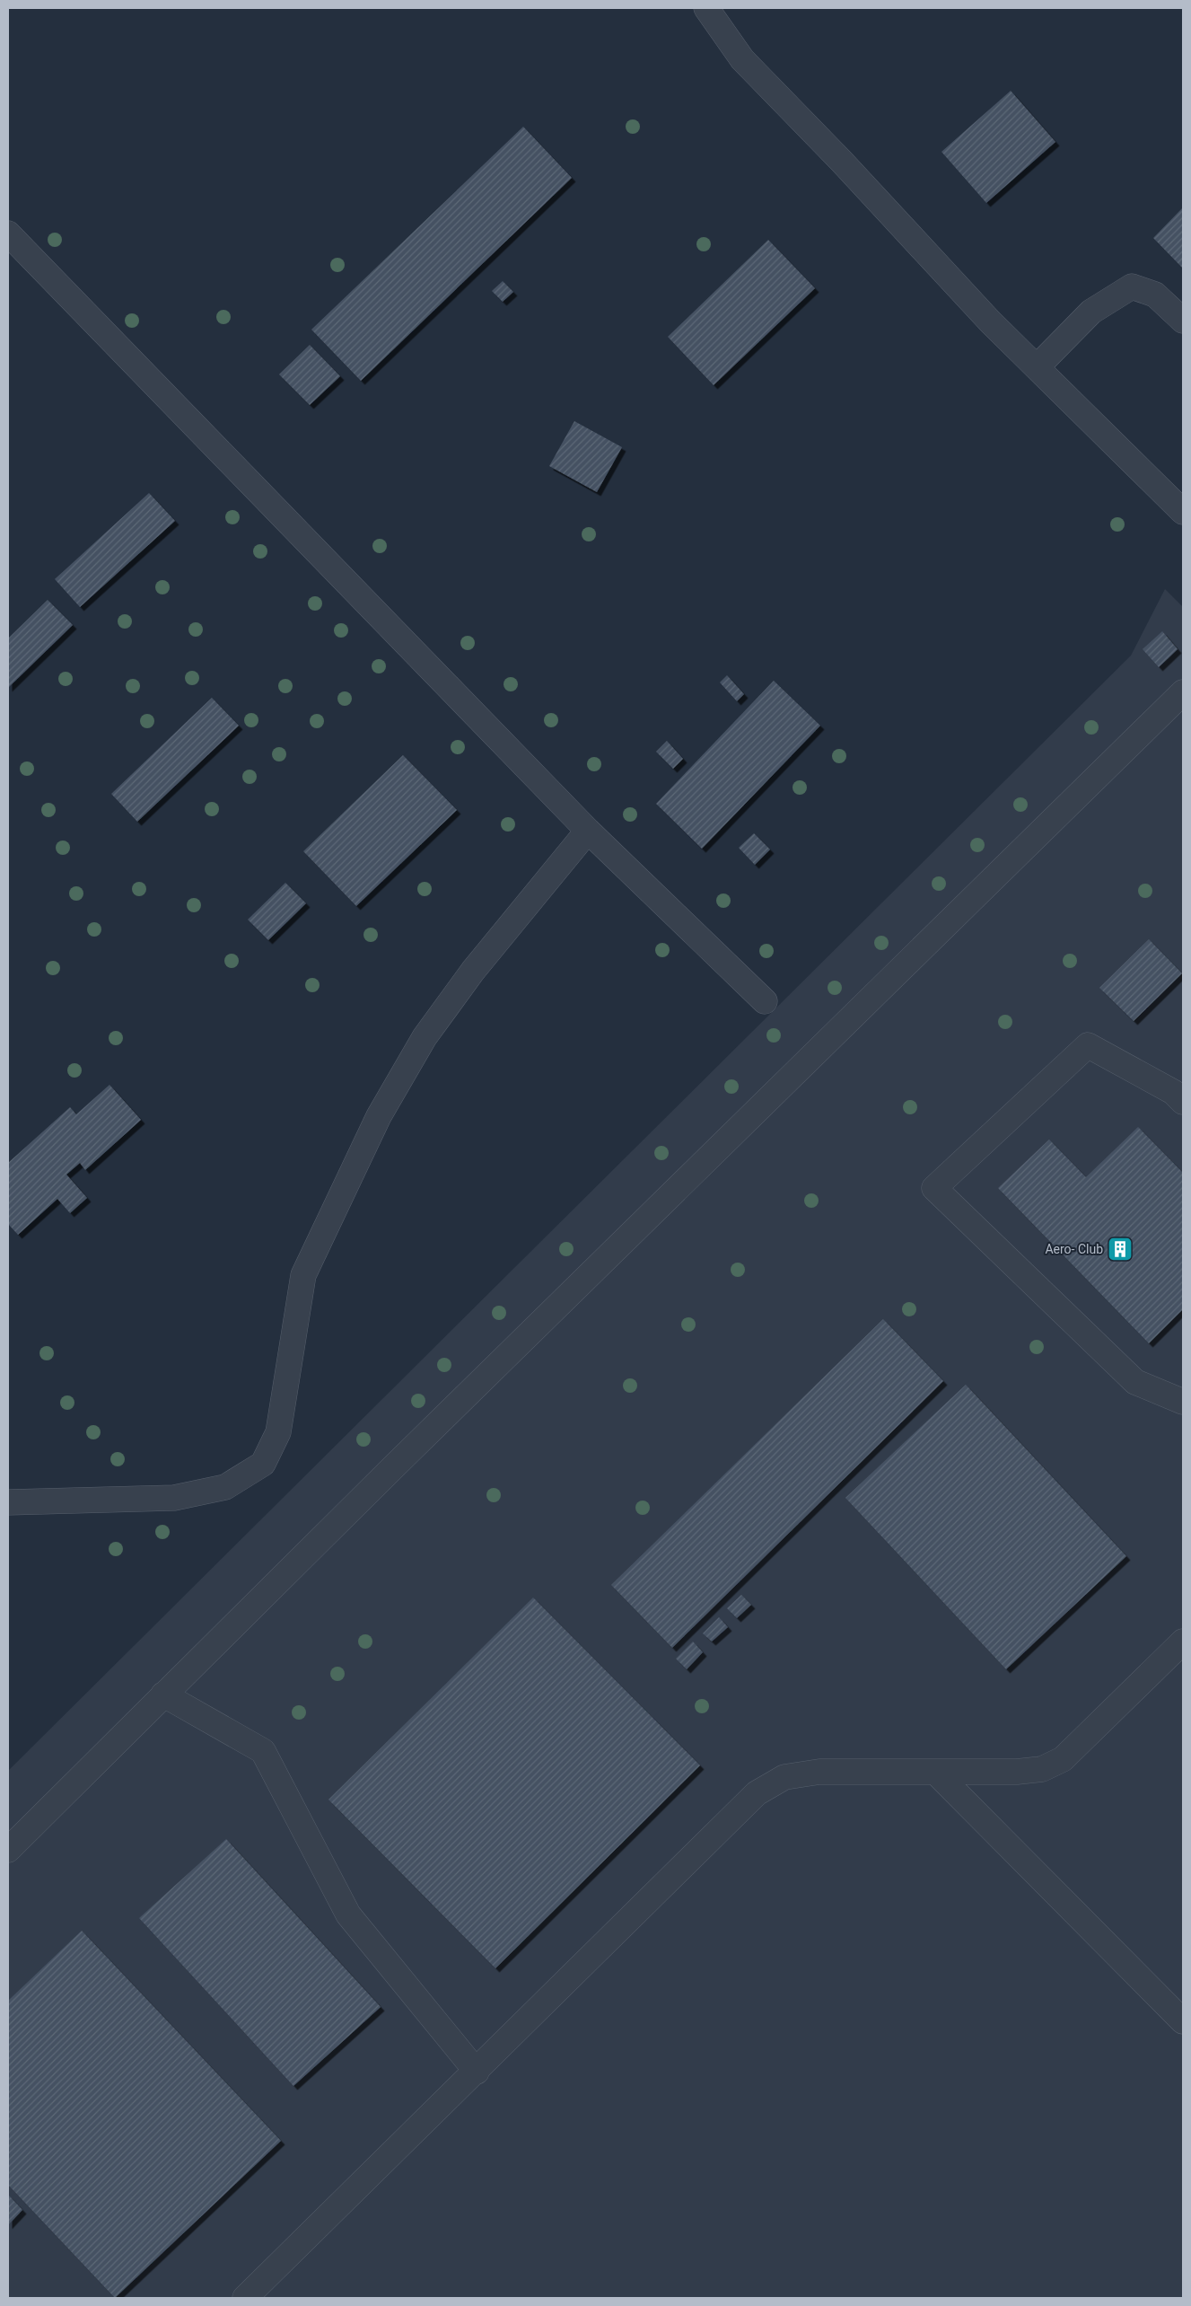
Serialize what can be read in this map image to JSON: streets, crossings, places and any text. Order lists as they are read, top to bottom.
{
  "places": {
    "building": ["Aero- Club"]
  }
}
